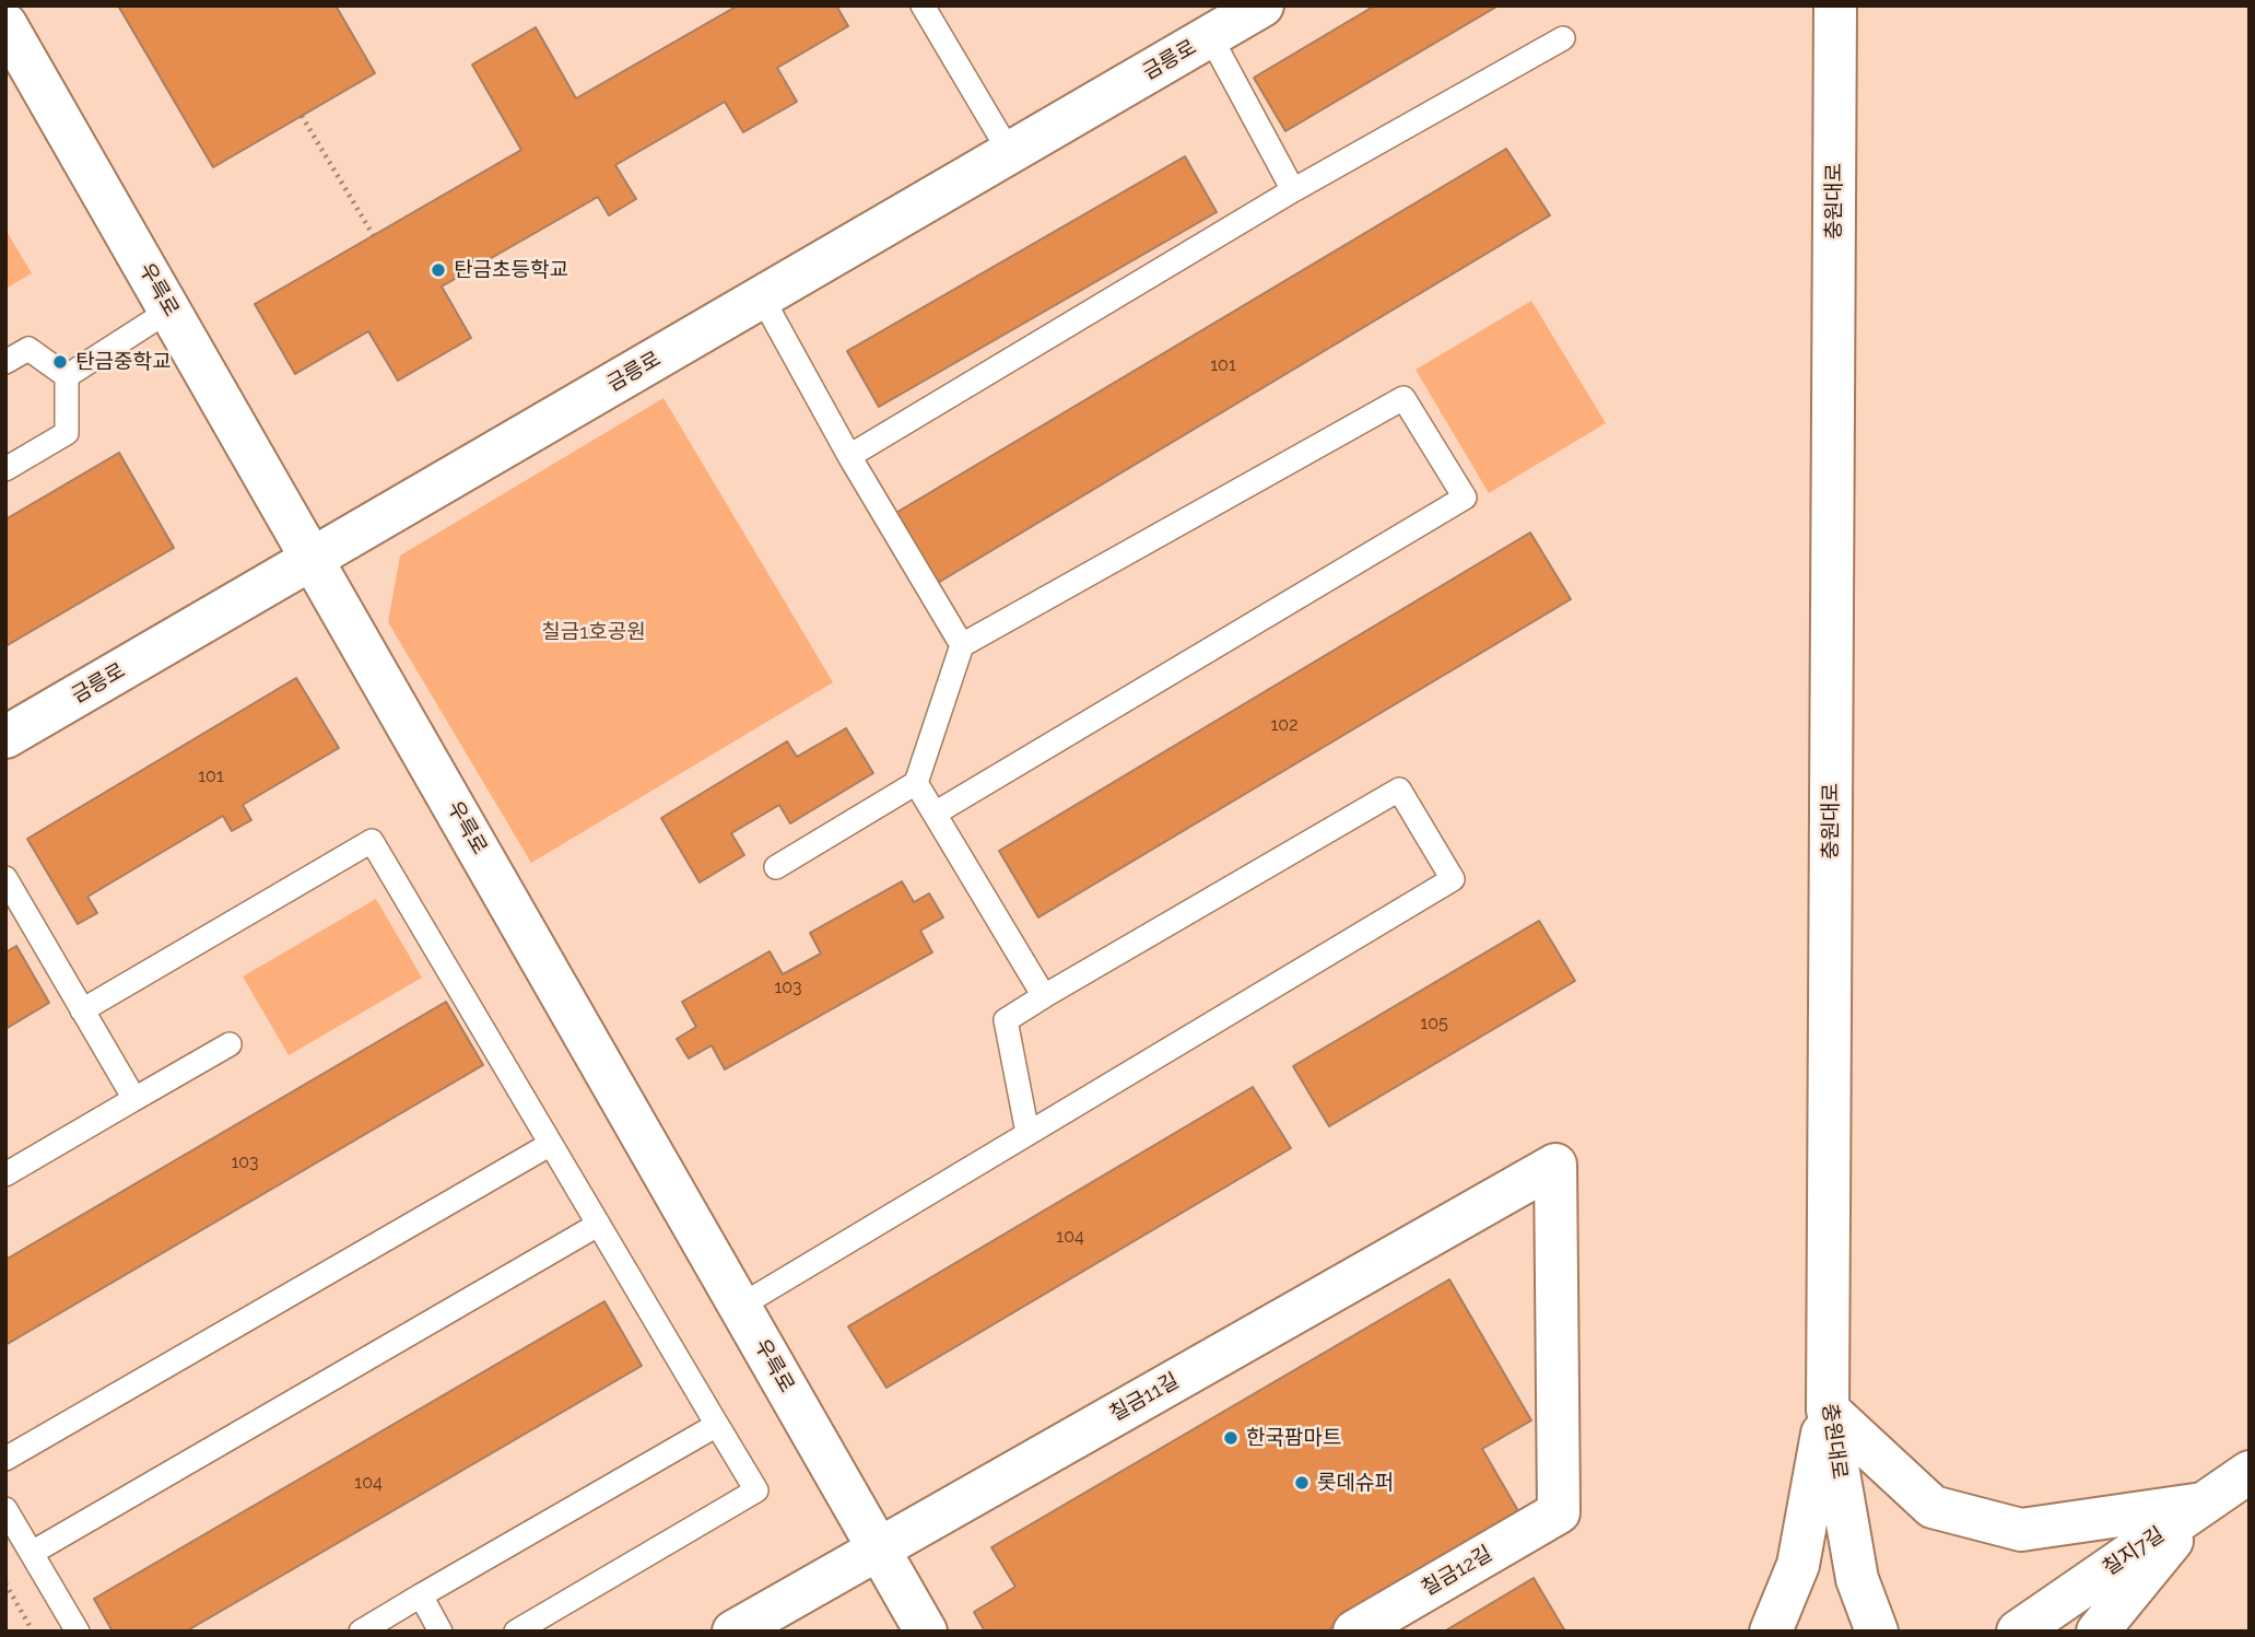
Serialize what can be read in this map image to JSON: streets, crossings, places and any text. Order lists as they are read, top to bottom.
{
  "streets": {
    "street": [
      "금릉로",
      "충원대로",
      "우륵로",
      "칠금11길",
      "칠지7길",
      "칠금12길"
    ]
  },
  "crossings": [
    ["금릉로", "우륵로"],
    ["우륵로", "칠금11길"],
    ["칠금11길", "칠금12길"]
  ],
  "parks": ["칠금1호공원"],
  "places": [
    "탄금초등학교",
    "탄금중학교",
    "한국팜마트",
    "롯데슈퍼"
  ],
  "house_numbers": [
    "101",
    "102",
    "101",
    "103",
    "105",
    "103",
    "104",
    "104"
  ]
}
